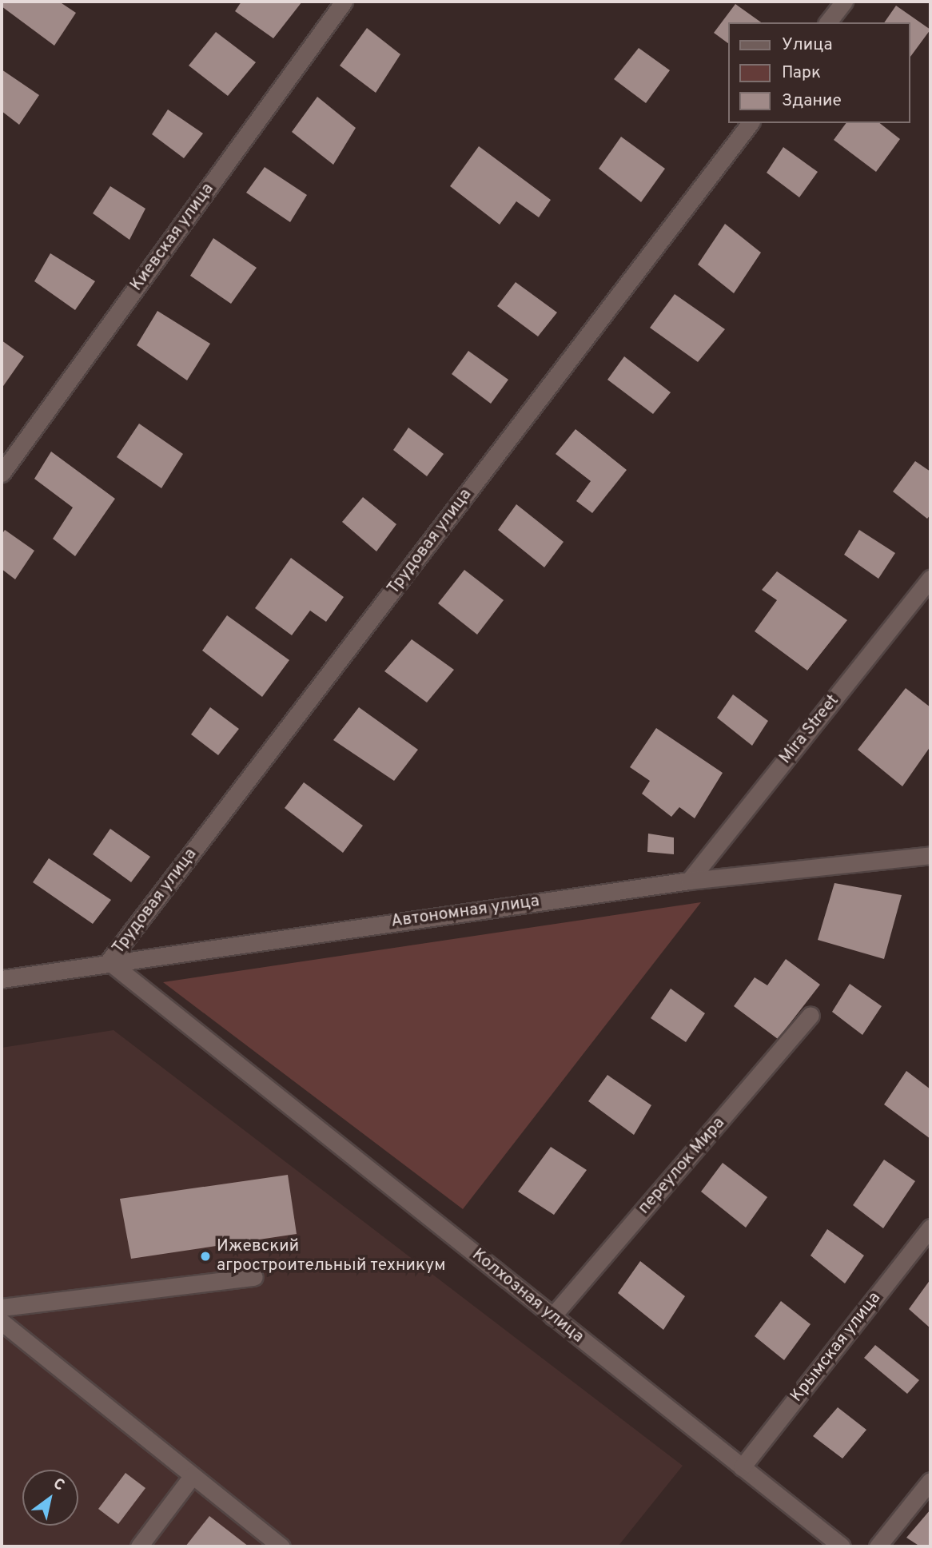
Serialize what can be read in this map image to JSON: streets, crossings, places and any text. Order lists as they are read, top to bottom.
{
  "streets": {
    "street": [
      "Киевская улица",
      "Трудовая улица",
      "Mira Street",
      "Автономная улица",
      "переулок Мира",
      "Колхозная улица",
      "Крымская улица"
    ]
  },
  "crossings": [
    ["Трудовая улица", "Автономная улица"],
    ["Трудовая улица", "Колхозная улица"],
    ["Mira Street", "Автономная улица"],
    ["Автономная улица", "Колхозная улица"],
    ["переулок Мира", "Колхозная улица"],
    ["Колхозная улица", "Крымская улица"]
  ],
  "places": ["Ижевский агростроительный техникум"],
  "legend": ["Улица", "Парк", "Здание"],
  "north": "top right"
}
